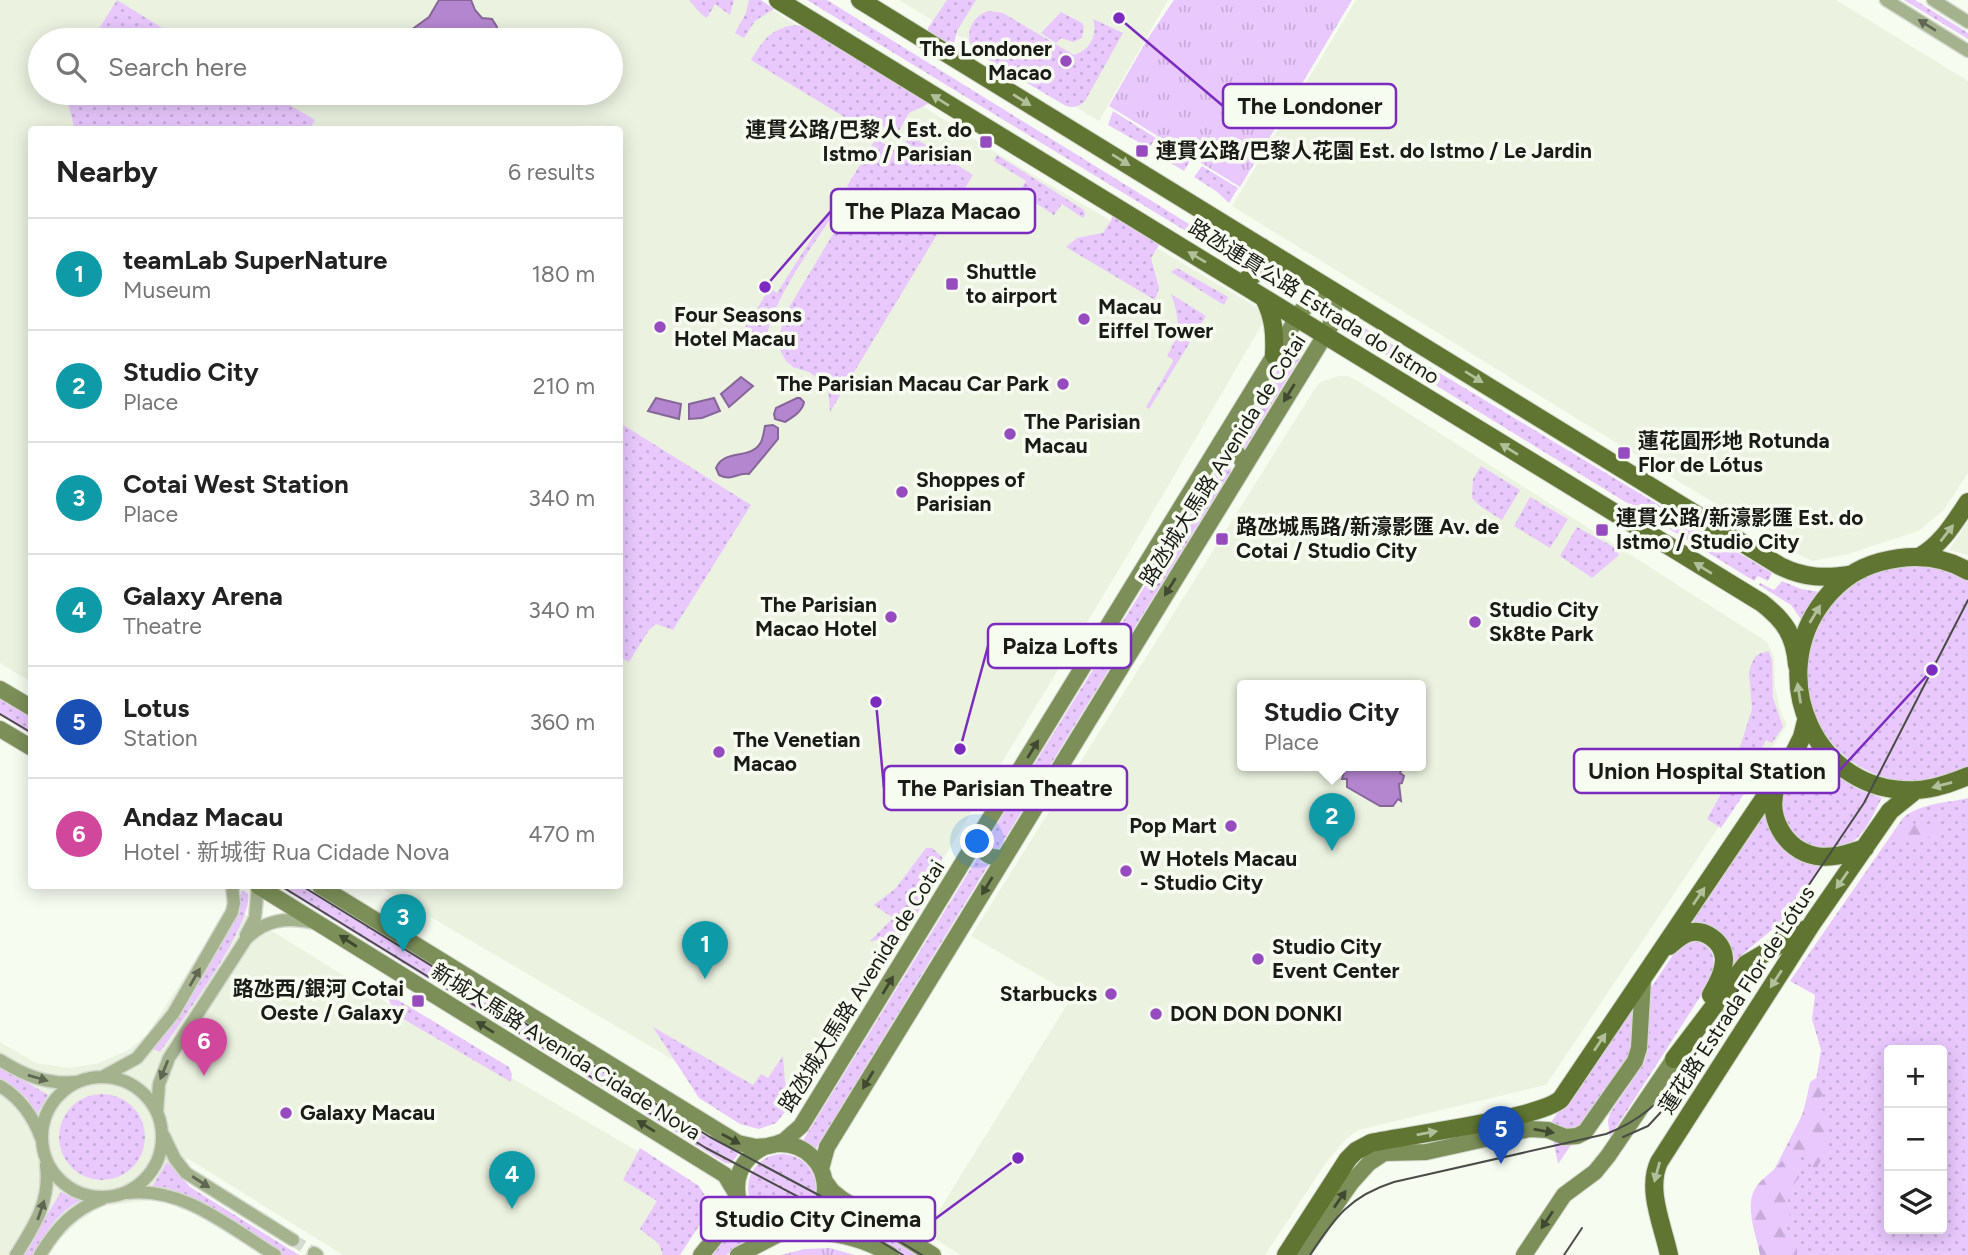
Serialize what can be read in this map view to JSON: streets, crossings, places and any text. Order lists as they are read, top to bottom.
{
  "streets": {
    "main road": [
      "路氹連貫公路 Estrada do Istmo",
      "路氹城大馬路 Avenida de Cotai",
      "蓮花路 Estrada Flor de Lótus",
      "新城大馬路 Avenida Cidade Nova"
    ]
  },
  "crossings": [
    ["路氹連貫公路 Estrada do Istmo", "路氹城大馬路 Avenida de Cotai"],
    ["路氹城大馬路 Avenida de Cotai", "新城大馬路 Avenida Cidade Nova"]
  ],
  "places": {
    "other": [
      "The Londoner",
      "The Londoner Macao",
      "The Plaza Macao",
      "Macau Eiffel Tower",
      "Four Seasons Hotel Macau",
      "The Parisian Macau Car Park",
      "The Parisian Macau",
      "Shoppes of Parisian",
      "The Parisian Macao Hotel",
      "Studio City Sk8te Park",
      "Union Hospital Station",
      "The Parisian Theatre",
      "Paiza Lofts",
      "The Venetian Macao",
      "Pop Mart",
      "W Hotels Macau - Studio City",
      "Studio City Event Center",
      "Starbucks",
      "DON DON DONKI",
      "Galaxy Macau",
      "Studio City Cinema"
    ],
    "transit": [
      "連貫公路/巴黎人 Est. do Istmo / Parisian",
      "連貫公路/巴黎人花園 Est. do Istmo / Le Jardin",
      "Shuttle to airport",
      "蓮花圓形地 Rotunda Flor de Lótus",
      "連貫公路/新濠影匯 Est. do Istmo / Studio City",
      "路氹城馬路/新濠影匯 Av. de Cotai / Studio City",
      "路氹西/銀河 Cotai Oeste / Galaxy"
    ]
  },
  "page": {
    "search": "Search here",
    "heading": ["Nearby", "6 results"],
    "list": [
      {
        "mark": "1",
        "name": "teamLab SuperNature",
        "note": "Museum",
        "value": "180 m"
      },
      {
        "mark": "2",
        "name": "Studio City",
        "note": "Place",
        "value": "210 m"
      },
      {
        "mark": "3",
        "name": "Cotai West Station",
        "note": "Place",
        "value": "340 m"
      },
      {
        "mark": "4",
        "name": "Galaxy Arena",
        "note": "Theatre",
        "value": "340 m"
      },
      {
        "mark": "5",
        "name": "Lotus",
        "note": "Station",
        "value": "360 m"
      },
      {
        "mark": "6",
        "name": "Andaz Macau",
        "note": "Hotel · 新城街 Rua Cidade Nova",
        "value": "470 m"
      }
    ],
    "popup": ["Studio City", "Place"],
    "pins": [
      "2",
      "3",
      "1",
      "6",
      "5",
      "4"
    ],
    "map_buttons": ["+", "−"]
  }
}
